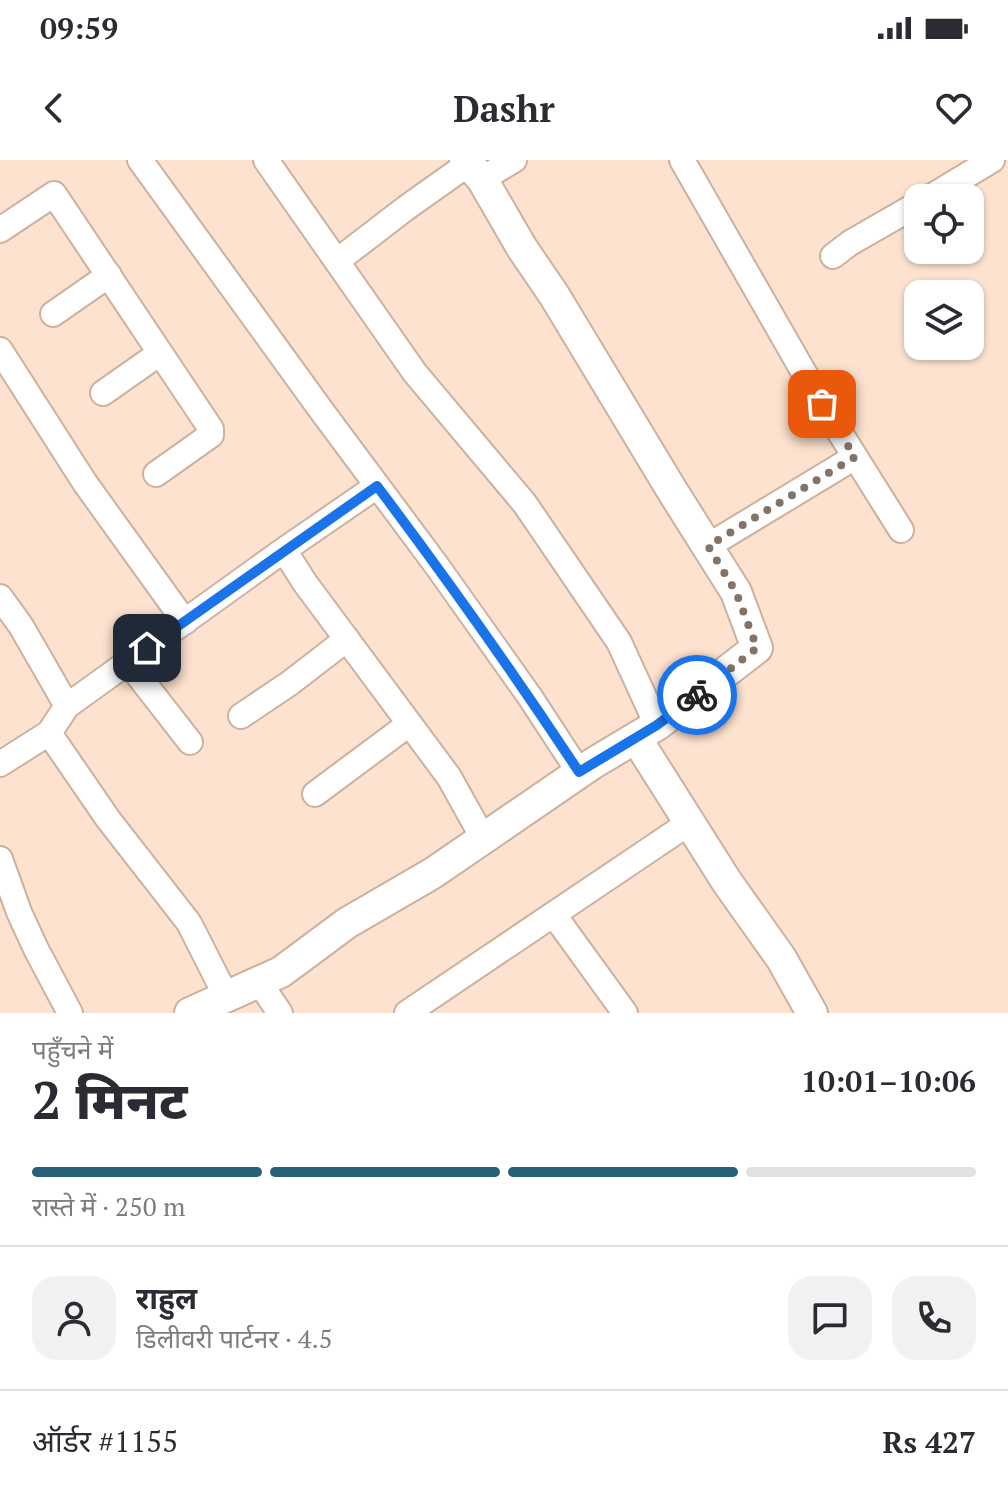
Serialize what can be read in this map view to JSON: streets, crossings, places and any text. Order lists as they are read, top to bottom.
{
  "page": {
    "status": "09:59",
    "header": "Dashr",
    "heading": ["2 मिनट", "पहुँचने में", "10:01–10:06"],
    "panel": [
      "राहुल",
      "डिलीवरी पार्टनर · 4.5",
      "ऑर्डर #1155",
      "Rs 427"
    ],
    "bar": "रास्ते में · 250 m"
  }
}
